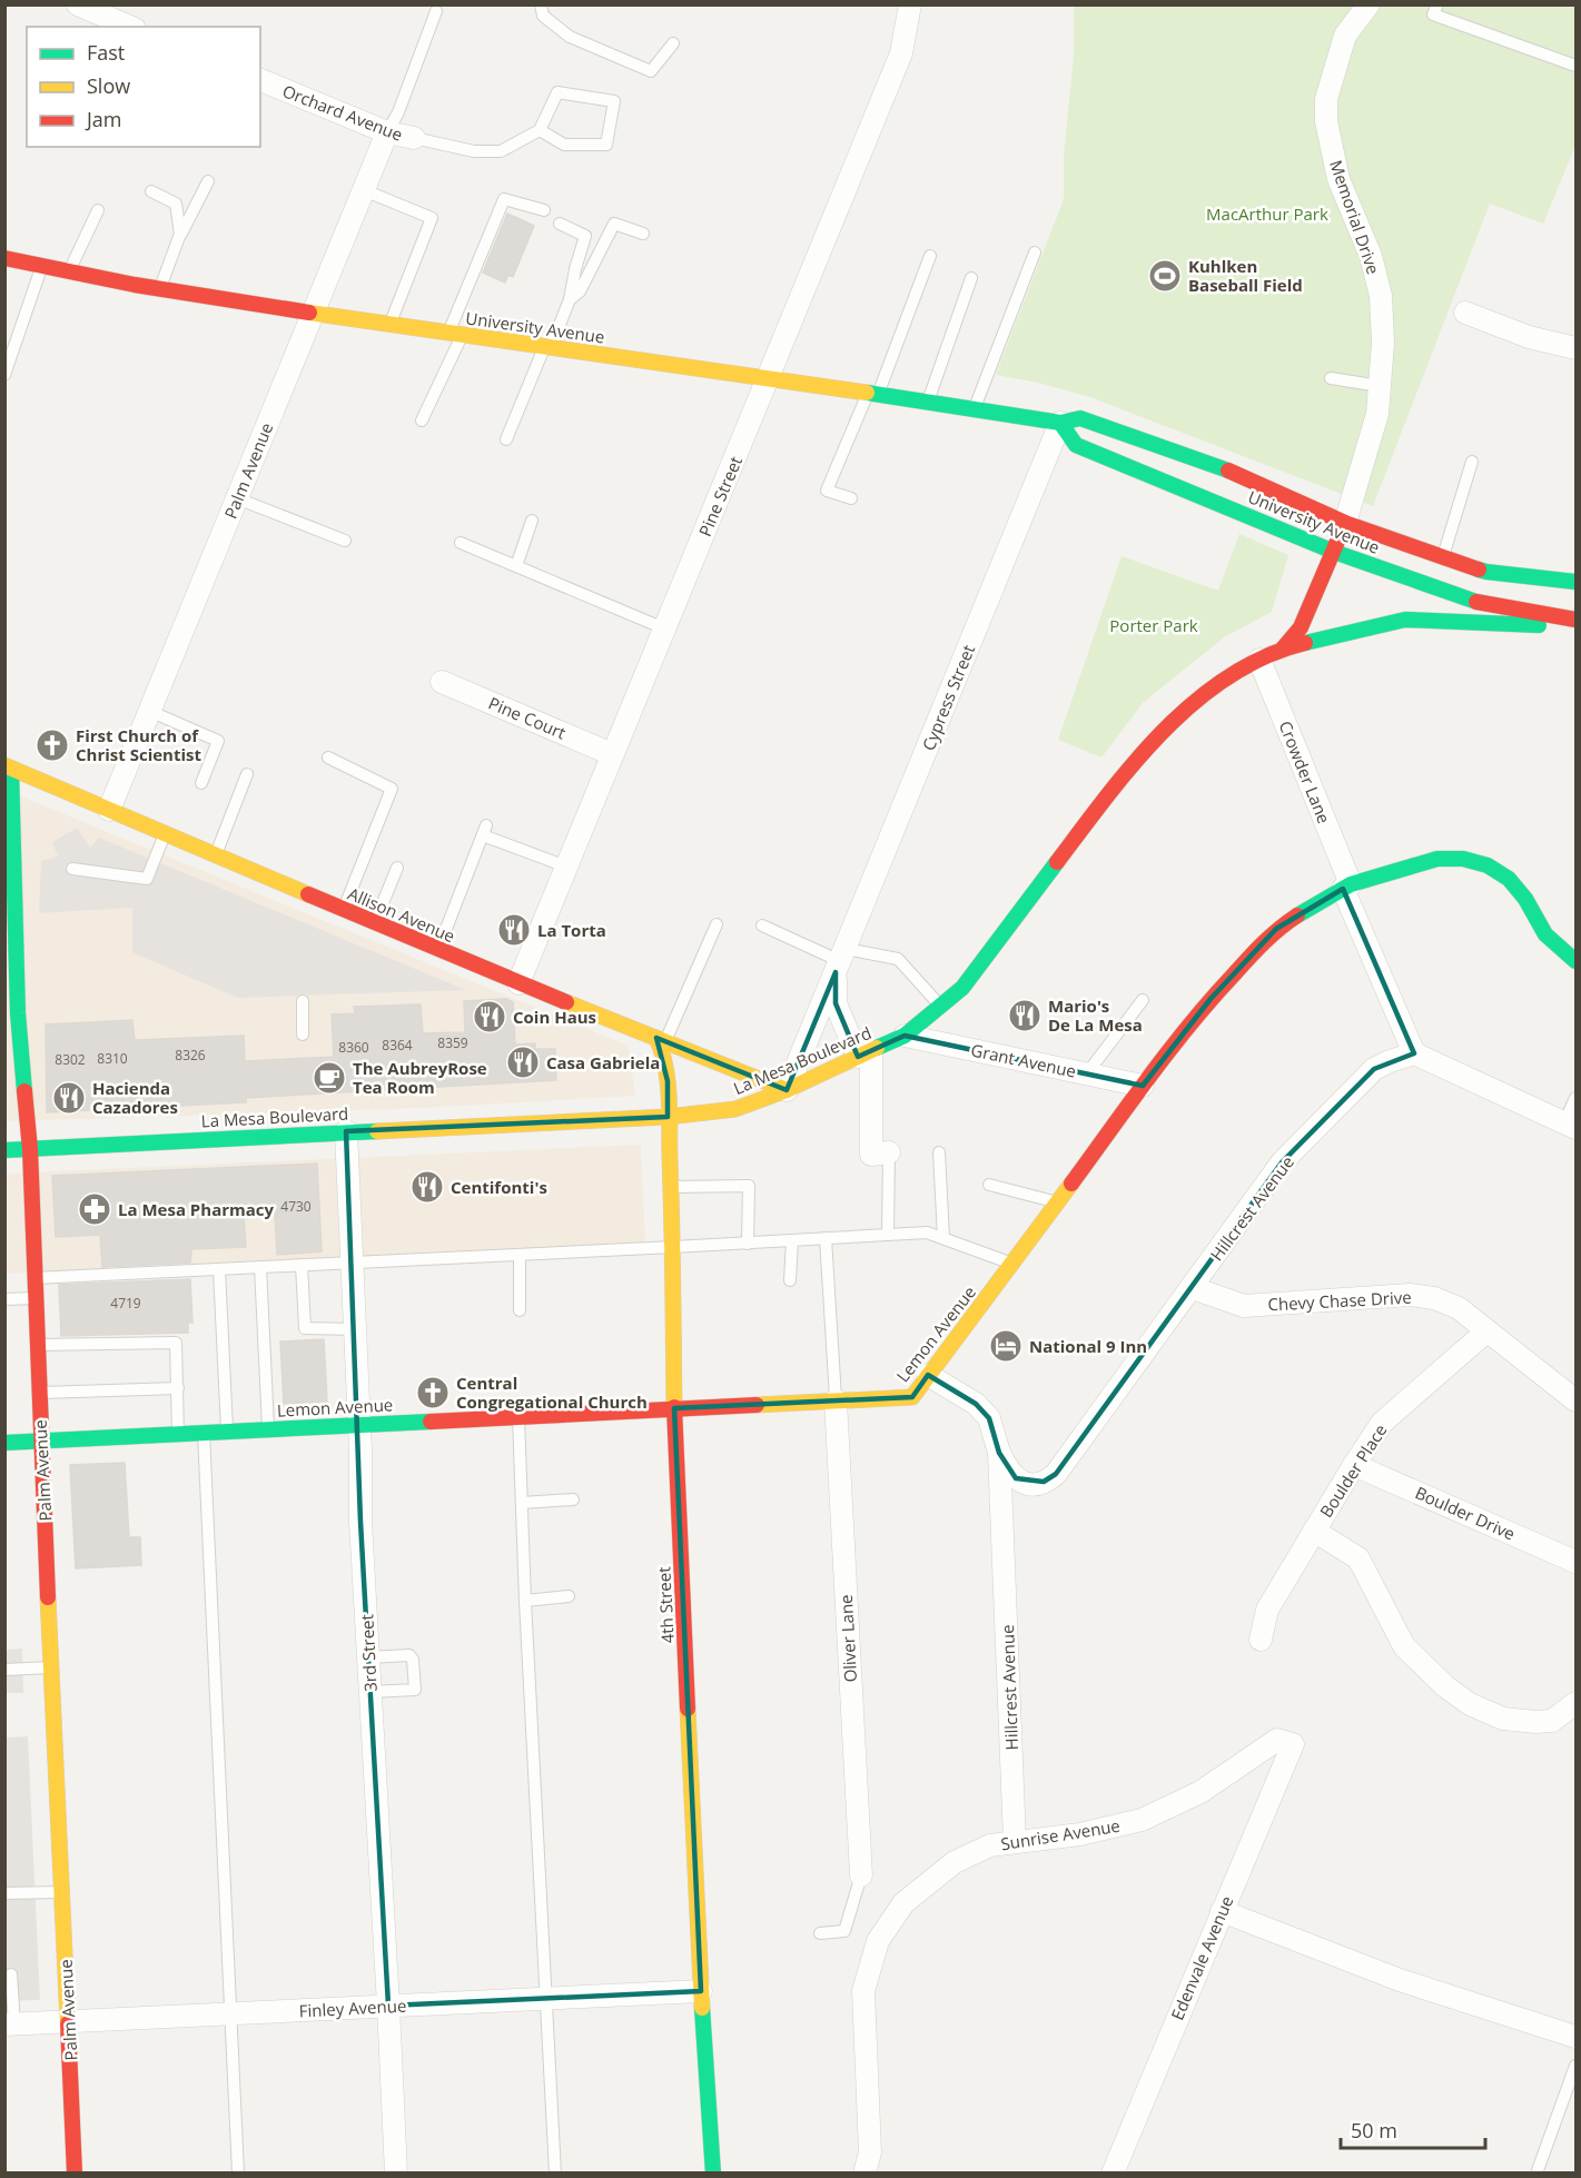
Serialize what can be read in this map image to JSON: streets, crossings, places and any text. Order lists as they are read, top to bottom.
{
  "streets": {
    "main road": [
      "Memorial Drive",
      "University Avenue",
      "Palm Avenue",
      "Allison Avenue",
      "La Mesa Boulevard",
      "Lemon Avenue",
      "4th Street"
    ],
    "street": [
      "Orchard Avenue",
      "Pine Street",
      "Cypress Street",
      "Pine Court",
      "Crowder Lane",
      "Grant Avenue",
      "Hillcrest Avenue",
      "Chevy Chase Drive",
      "Boulder Place",
      "Boulder Drive",
      "Oliver Lane",
      "3rd Street",
      "Sunrise Avenue",
      "Edenvale Avenue",
      "Finley Avenue"
    ]
  },
  "crossings": [
    ["Orchard Avenue", "Palm Avenue"],
    ["Memorial Drive", "University Avenue"],
    ["Memorial Drive", "La Mesa Boulevard"],
    ["University Avenue", "Palm Avenue"],
    ["University Avenue", "Pine Street"],
    ["University Avenue", "Cypress Street"],
    ["University Avenue", "La Mesa Boulevard"],
    ["Palm Avenue", "Allison Avenue"],
    ["Palm Avenue", "La Mesa Boulevard"],
    ["Palm Avenue", "Lemon Avenue"],
    ["Palm Avenue", "Finley Avenue"],
    ["Pine Street", "Pine Court"],
    ["Pine Street", "Allison Avenue"],
    ["Cypress Street", "Allison Avenue"],
    ["Cypress Street", "La Mesa Boulevard"],
    ["Crowder Lane", "La Mesa Boulevard"],
    ["Crowder Lane", "Hillcrest Avenue"],
    ["Crowder Lane", "Lemon Avenue"],
    ["Allison Avenue", "La Mesa Boulevard"],
    ["Allison Avenue", "4th Street"],
    ["La Mesa Boulevard", "Grant Avenue"],
    ["La Mesa Boulevard", "4th Street"],
    ["La Mesa Boulevard", "3rd Street"],
    ["Grant Avenue", "Lemon Avenue"],
    ["Hillcrest Avenue", "Chevy Chase Drive"],
    ["Hillcrest Avenue", "Lemon Avenue"],
    ["Hillcrest Avenue", "Sunrise Avenue"],
    ["Chevy Chase Drive", "Boulder Place"],
    ["Lemon Avenue", "4th Street"],
    ["Lemon Avenue", "Oliver Lane"],
    ["Lemon Avenue", "3rd Street"],
    ["Boulder Place", "Boulder Drive"],
    ["4th Street", "Finley Avenue"],
    ["3rd Street", "Finley Avenue"],
    ["Sunrise Avenue", "Edenvale Avenue"]
  ],
  "parks": ["MacArthur Park", "Porter Park"],
  "places": {
    "sports": ["Kuhlken Baseball Field"],
    "church": ["First Church of Christ Scientist", "Central Congregational Church"],
    "restaurant": [
      "La Torta",
      "Mario's De La Mesa",
      "Coin Haus",
      "Casa Gabriela",
      "Hacienda Cazadores",
      "Centifonti's"
    ],
    "cafe": ["The AubreyRose Tea Room"],
    "pharmacy": ["La Mesa Pharmacy"],
    "hotel": ["National 9 Inn"]
  },
  "house_numbers": [
    "8359",
    "8364",
    "8360",
    "8326",
    "8310",
    "8302",
    "4730",
    "4719"
  ],
  "legend": ["Fast", "Slow", "Jam"],
  "scale_bar": "50 m"
}
